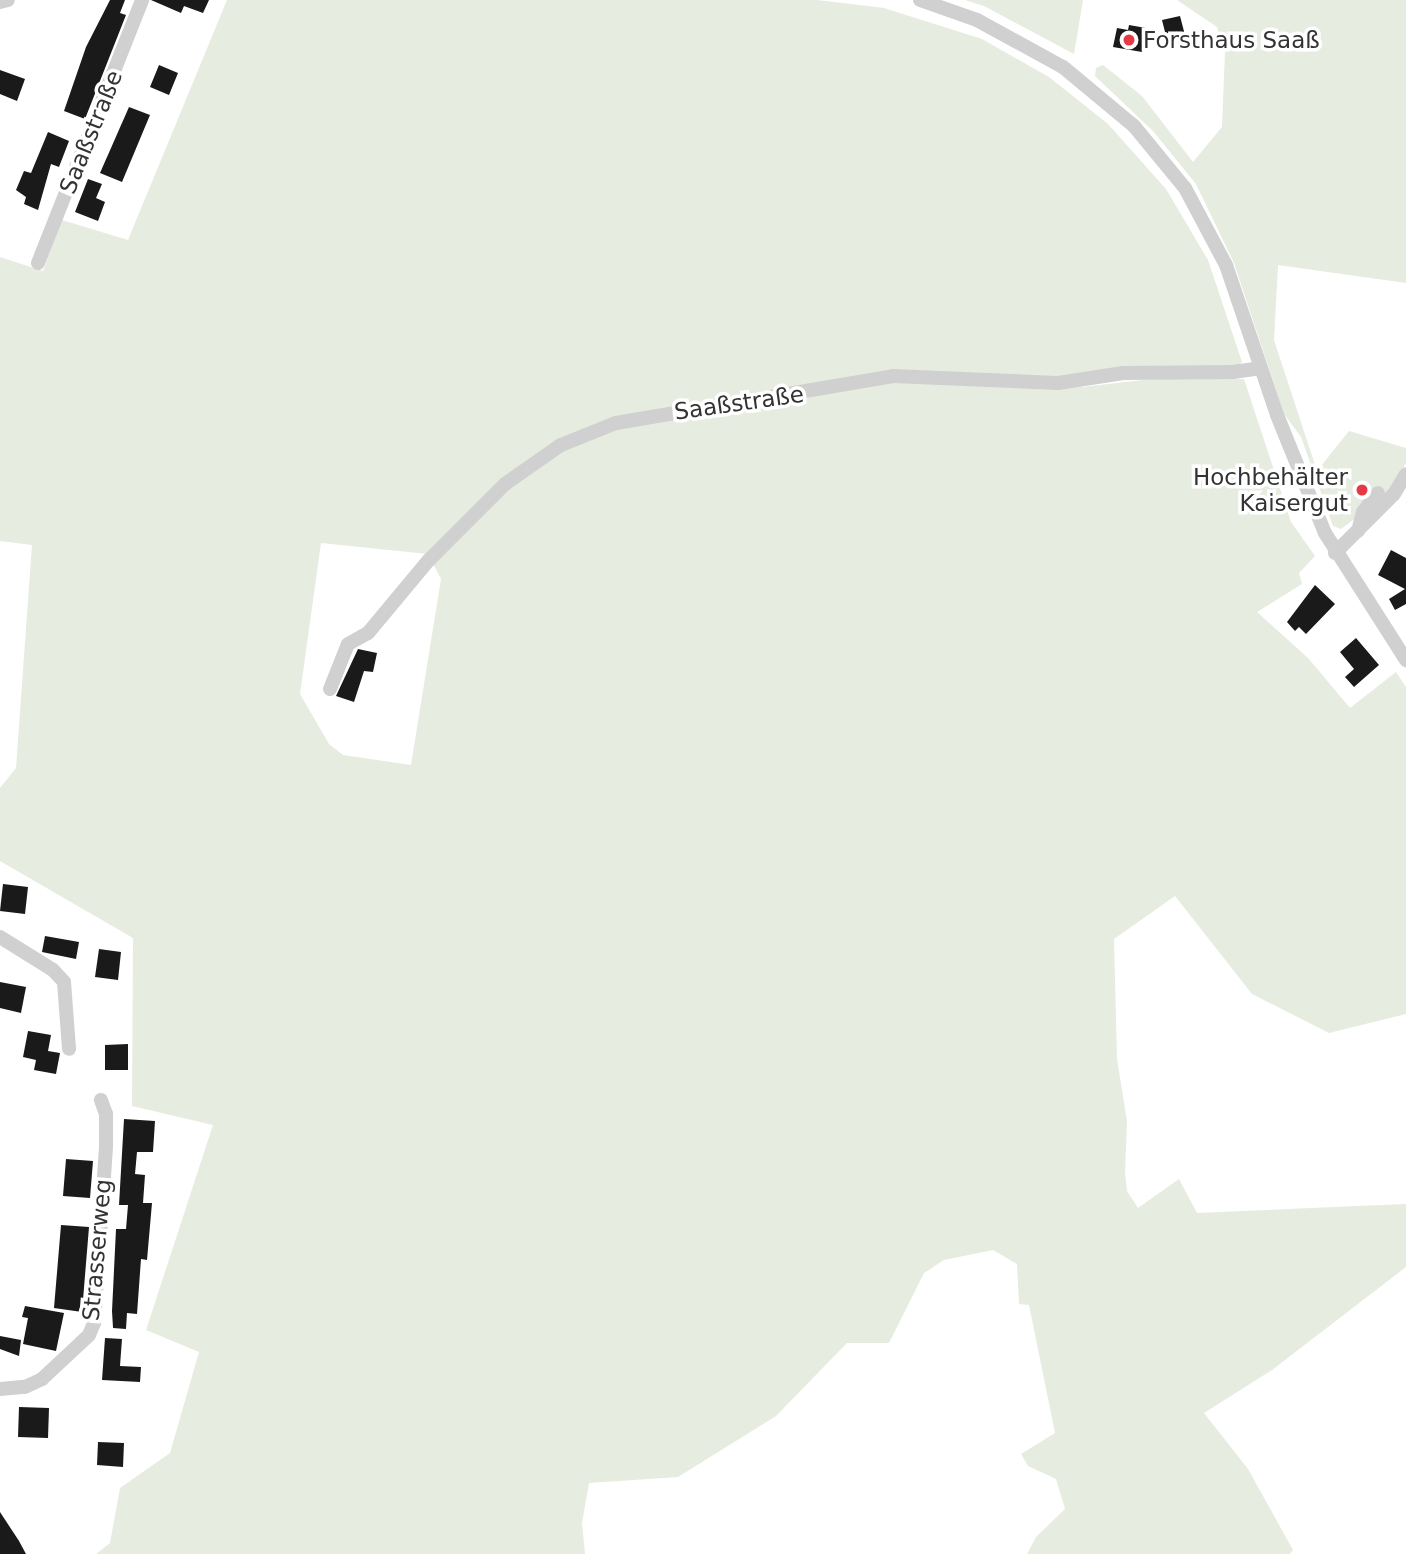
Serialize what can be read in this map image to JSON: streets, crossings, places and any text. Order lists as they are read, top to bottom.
{
  "streets": {
    "street": ["Saaßstraße", "Strasserweg"]
  },
  "places": ["Forsthaus Saaß", "Hochbehälter Kaisergut"]
}
